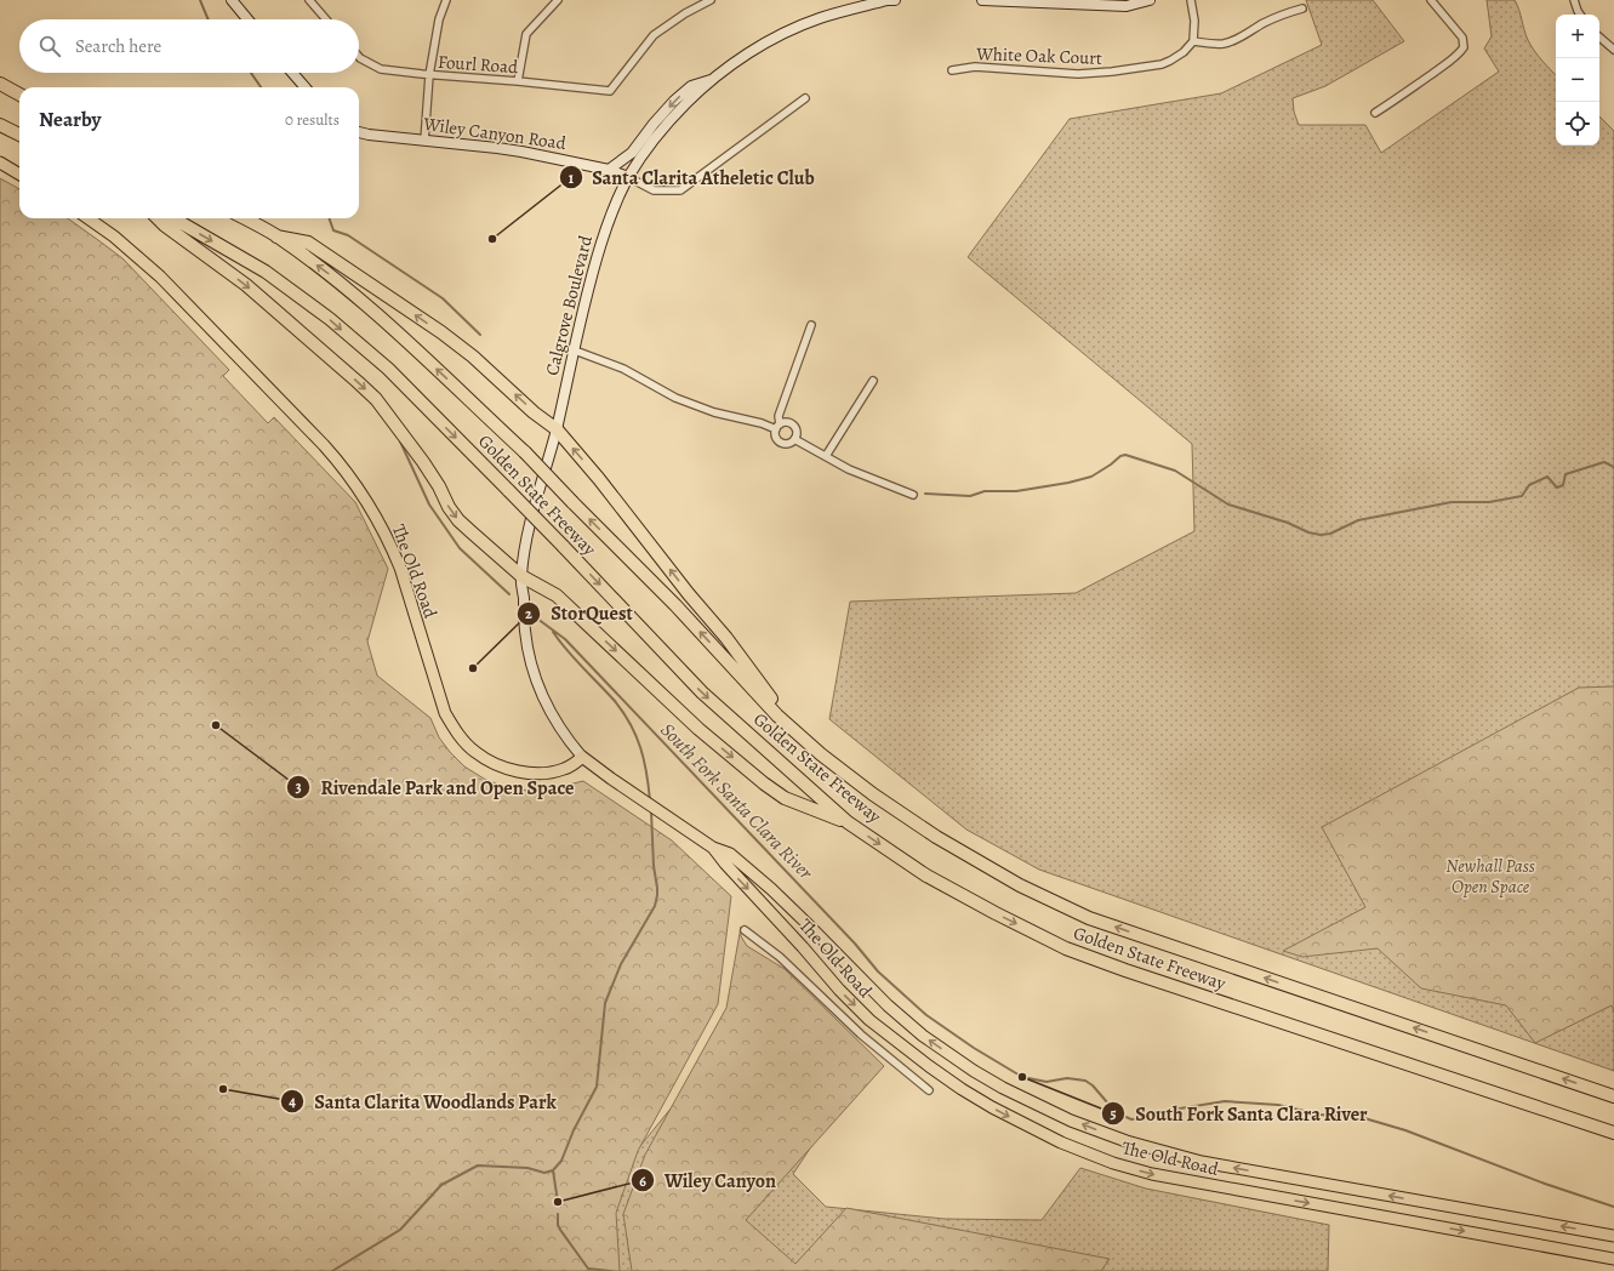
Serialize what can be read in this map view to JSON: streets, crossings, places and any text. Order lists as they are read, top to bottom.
{
  "streets": {
    "highway": ["Golden State Freeway"],
    "main road": ["The Old Road"],
    "street": [
      "White Oak Court",
      "Fourl Road",
      "Wiley Canyon Road",
      "Calgrove Boulevard"
    ]
  },
  "crossings": [
    ["Wiley Canyon Road", "Calgrove Boulevard"],
    ["Calgrove Boulevard", "The Old Road"]
  ],
  "water": ["South Fork Santa Clara River"],
  "parks": ["Newhall Pass Open Space"],
  "places": [
    "Santa Clarita Atheletic Club",
    "StorQuest",
    "Rivendale Park and Open Space",
    "South Fork Santa Clara River",
    "Santa Clarita Woodlands Park",
    "Wiley Canyon"
  ],
  "page": {
    "map_buttons": ["+", "−"],
    "search": "Search here",
    "heading": ["Nearby", "0 results"]
  }
}
